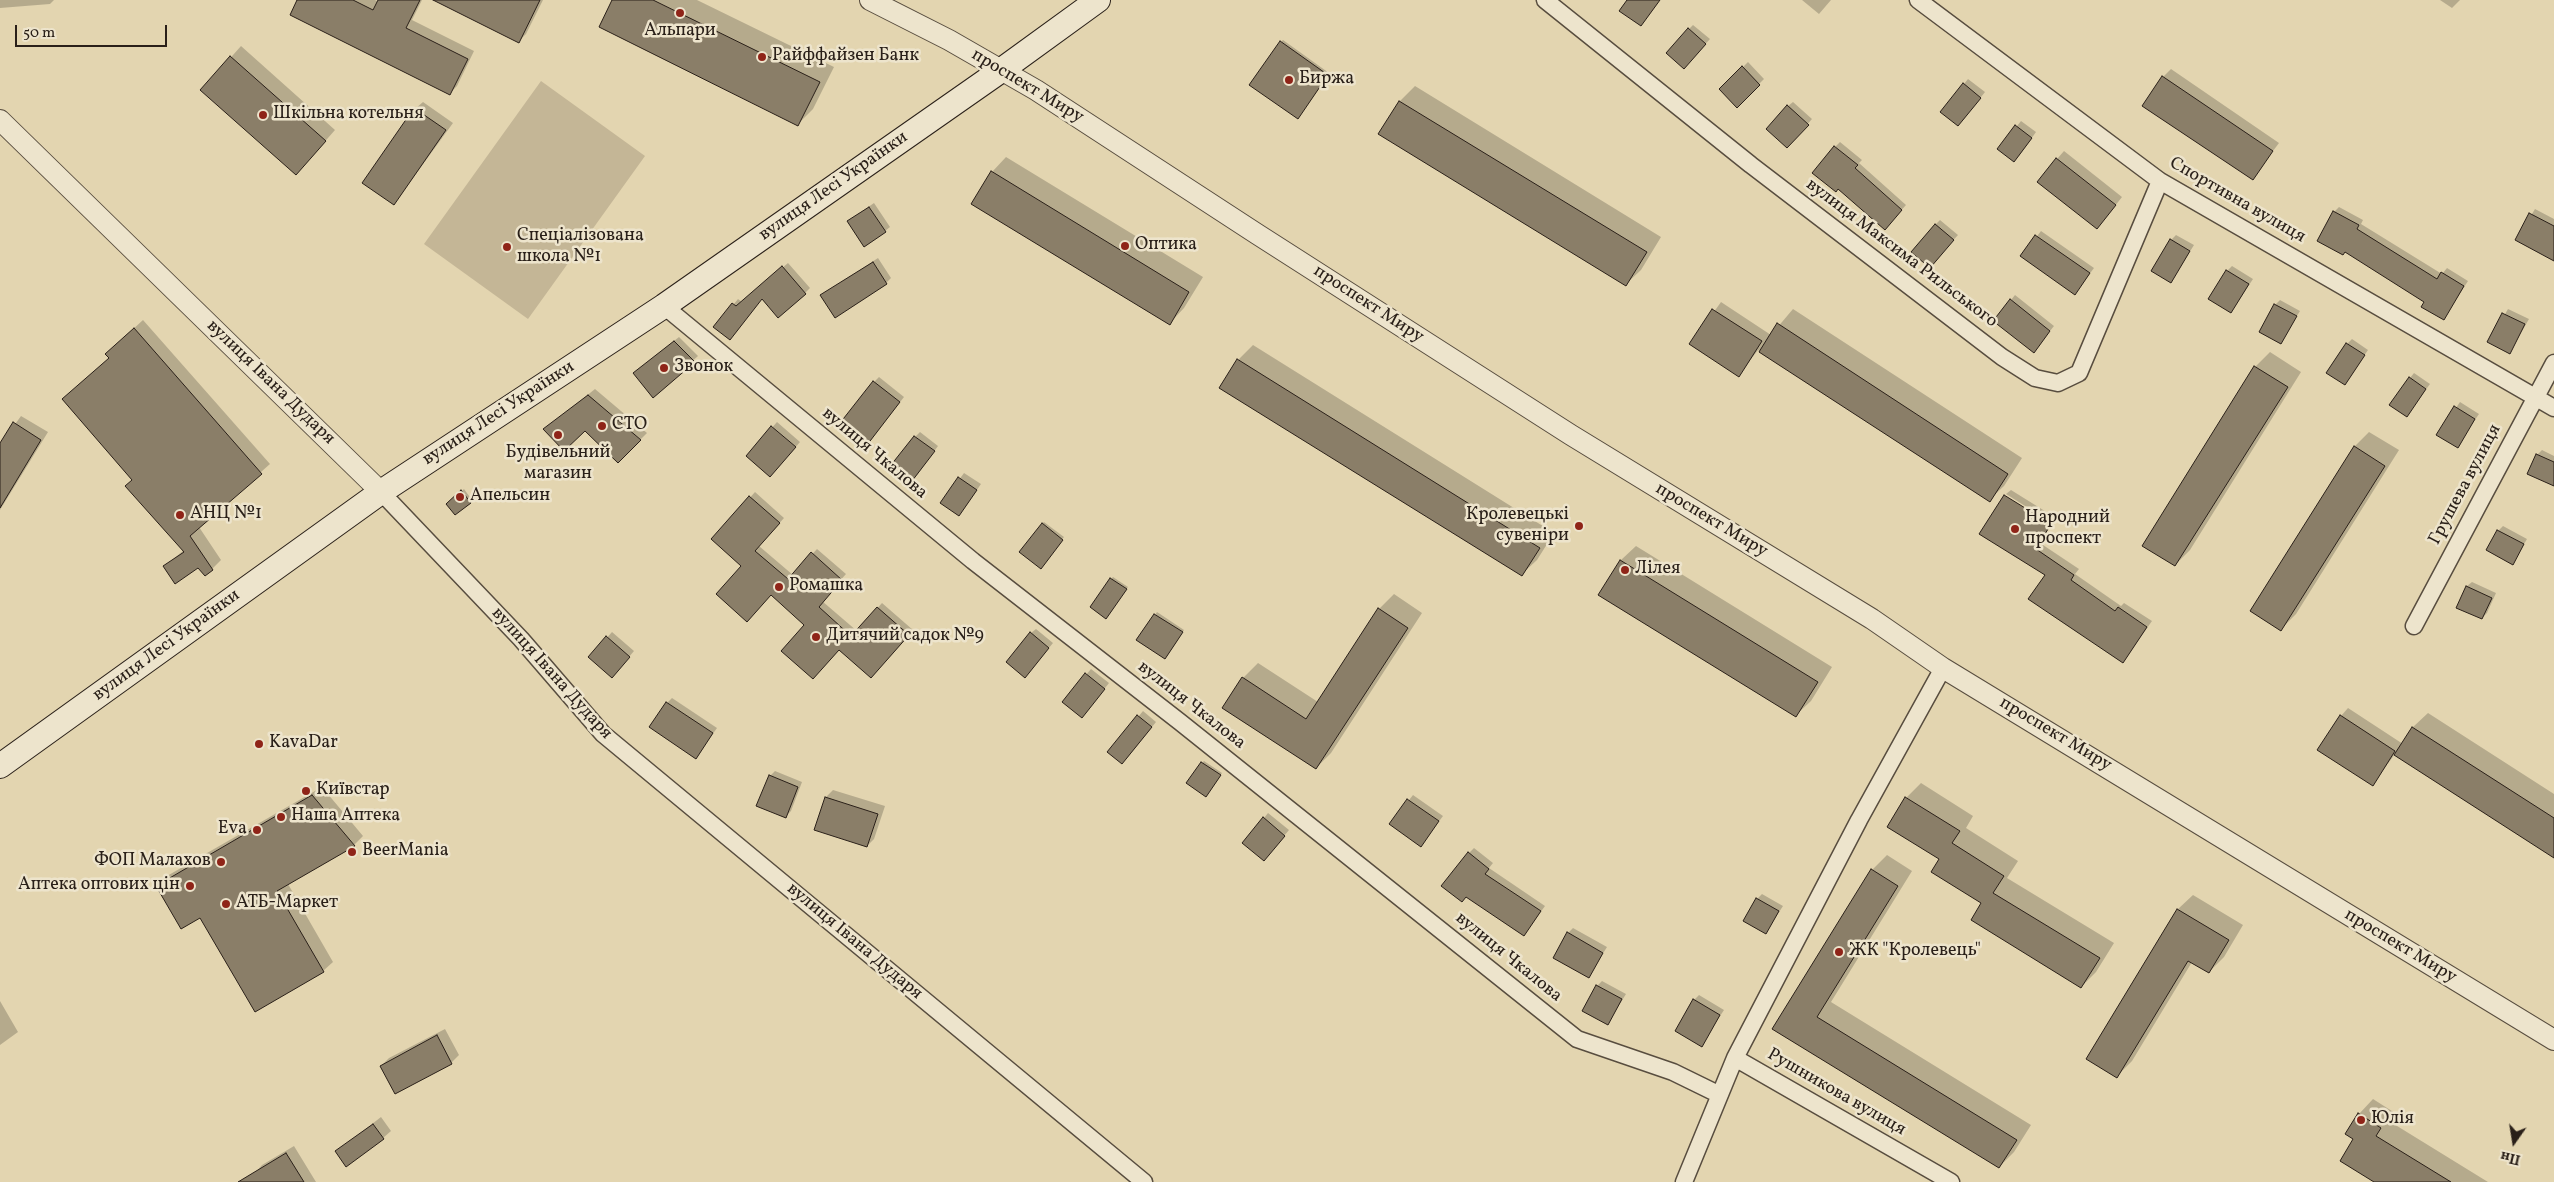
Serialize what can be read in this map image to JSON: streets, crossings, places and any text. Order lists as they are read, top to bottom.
{
  "streets": {
    "main road": ["вулиця Лесі Українки"],
    "street": [
      "проспект Миру",
      "Спортивна вулиця",
      "вулиця Максима Рильського",
      "вулиця Івана Дударя",
      "вулиця Чкалова",
      "Грушева вулиця",
      "Рушникова вулиця"
    ]
  },
  "crossings": [
    ["проспект Миру", "вулиця Лесі Українки"],
    ["вулиця Лесі Українки", "вулиця Івана Дударя"],
    ["вулиця Лесі Українки", "вулиця Чкалова"],
    ["Спортивна вулиця", "вулиця Максима Рильського"],
    ["Спортивна вулиця", "Грушева вулиця"]
  ],
  "places": [
    "Альпари",
    "Райффайзен Банк",
    "Биржа",
    "Шкільна котельня",
    "Оптика",
    "Спеціалізована школа №1",
    "Звонок",
    "СТО",
    "Будівельний магазин",
    "Апельсин",
    "АНЦ №1",
    "Кролевецькі сувеніри",
    "Народний проспект",
    "Лілея",
    "Ромашка",
    "Дитячий садок №9",
    "KavaDar",
    "Київстар",
    "Наша Аптека",
    "Eva",
    "BeerMania",
    "ФОП Малахов",
    "Аптека оптових цін",
    "АТБ-Маркет",
    "ЖК \"Кролевець\"",
    "Юлія"
  ],
  "scale_bar": "50 m",
  "north": "bottom"
}
